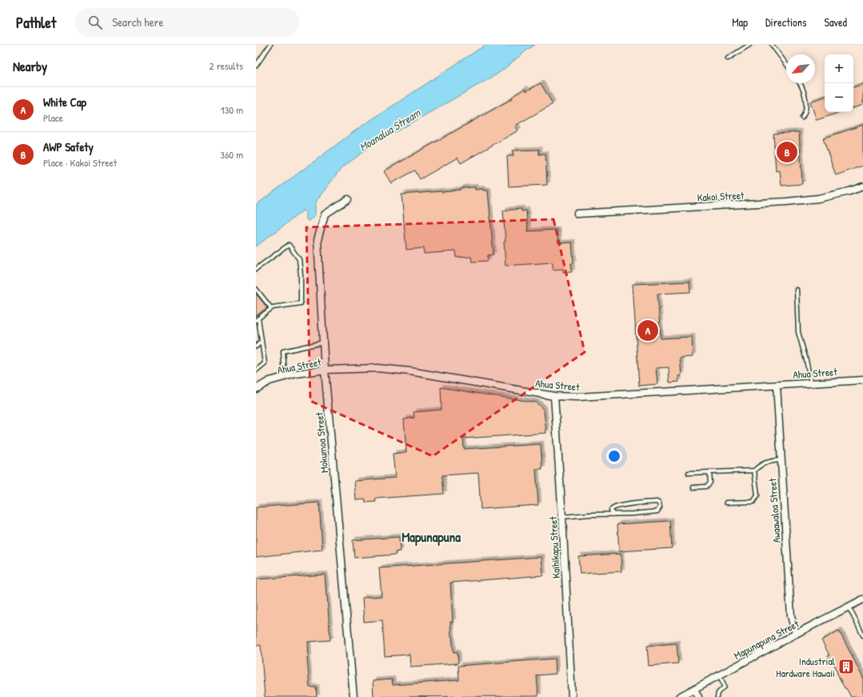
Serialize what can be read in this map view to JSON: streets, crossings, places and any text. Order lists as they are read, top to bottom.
{
  "streets": {
    "street": [
      "Kakoi Street",
      "Ahua Street",
      "Mokumoa Street",
      "Awaawaloa Street",
      "Kaihikapu Street",
      "Mapunapuna Street"
    ]
  },
  "crossings": [
    ["Ahua Street", "Mokumoa Street"],
    ["Ahua Street", "Awaawaloa Street"],
    ["Ahua Street", "Kaihikapu Street"],
    ["Awaawaloa Street", "Mapunapuna Street"]
  ],
  "districts": ["Mapunapuna"],
  "water": ["Moanalua Stream"],
  "places": {
    "building": ["Industrial Hardware Hawaii"]
  },
  "north": "bottom left",
  "page": {
    "header": "Pathlet",
    "search": "Search here",
    "nav": ["Map", "Directions", "Saved"],
    "heading": ["Nearby", "2 results"],
    "map_buttons": ["+", "−"],
    "list": [
      {
        "mark": "A",
        "name": "White Cap",
        "note": "Place",
        "value": "130 m"
      },
      {
        "mark": "B",
        "name": "AWP Safety",
        "note": "Place · Kakoi Street",
        "value": "360 m"
      }
    ],
    "pins": ["B", "A"]
  }
}
